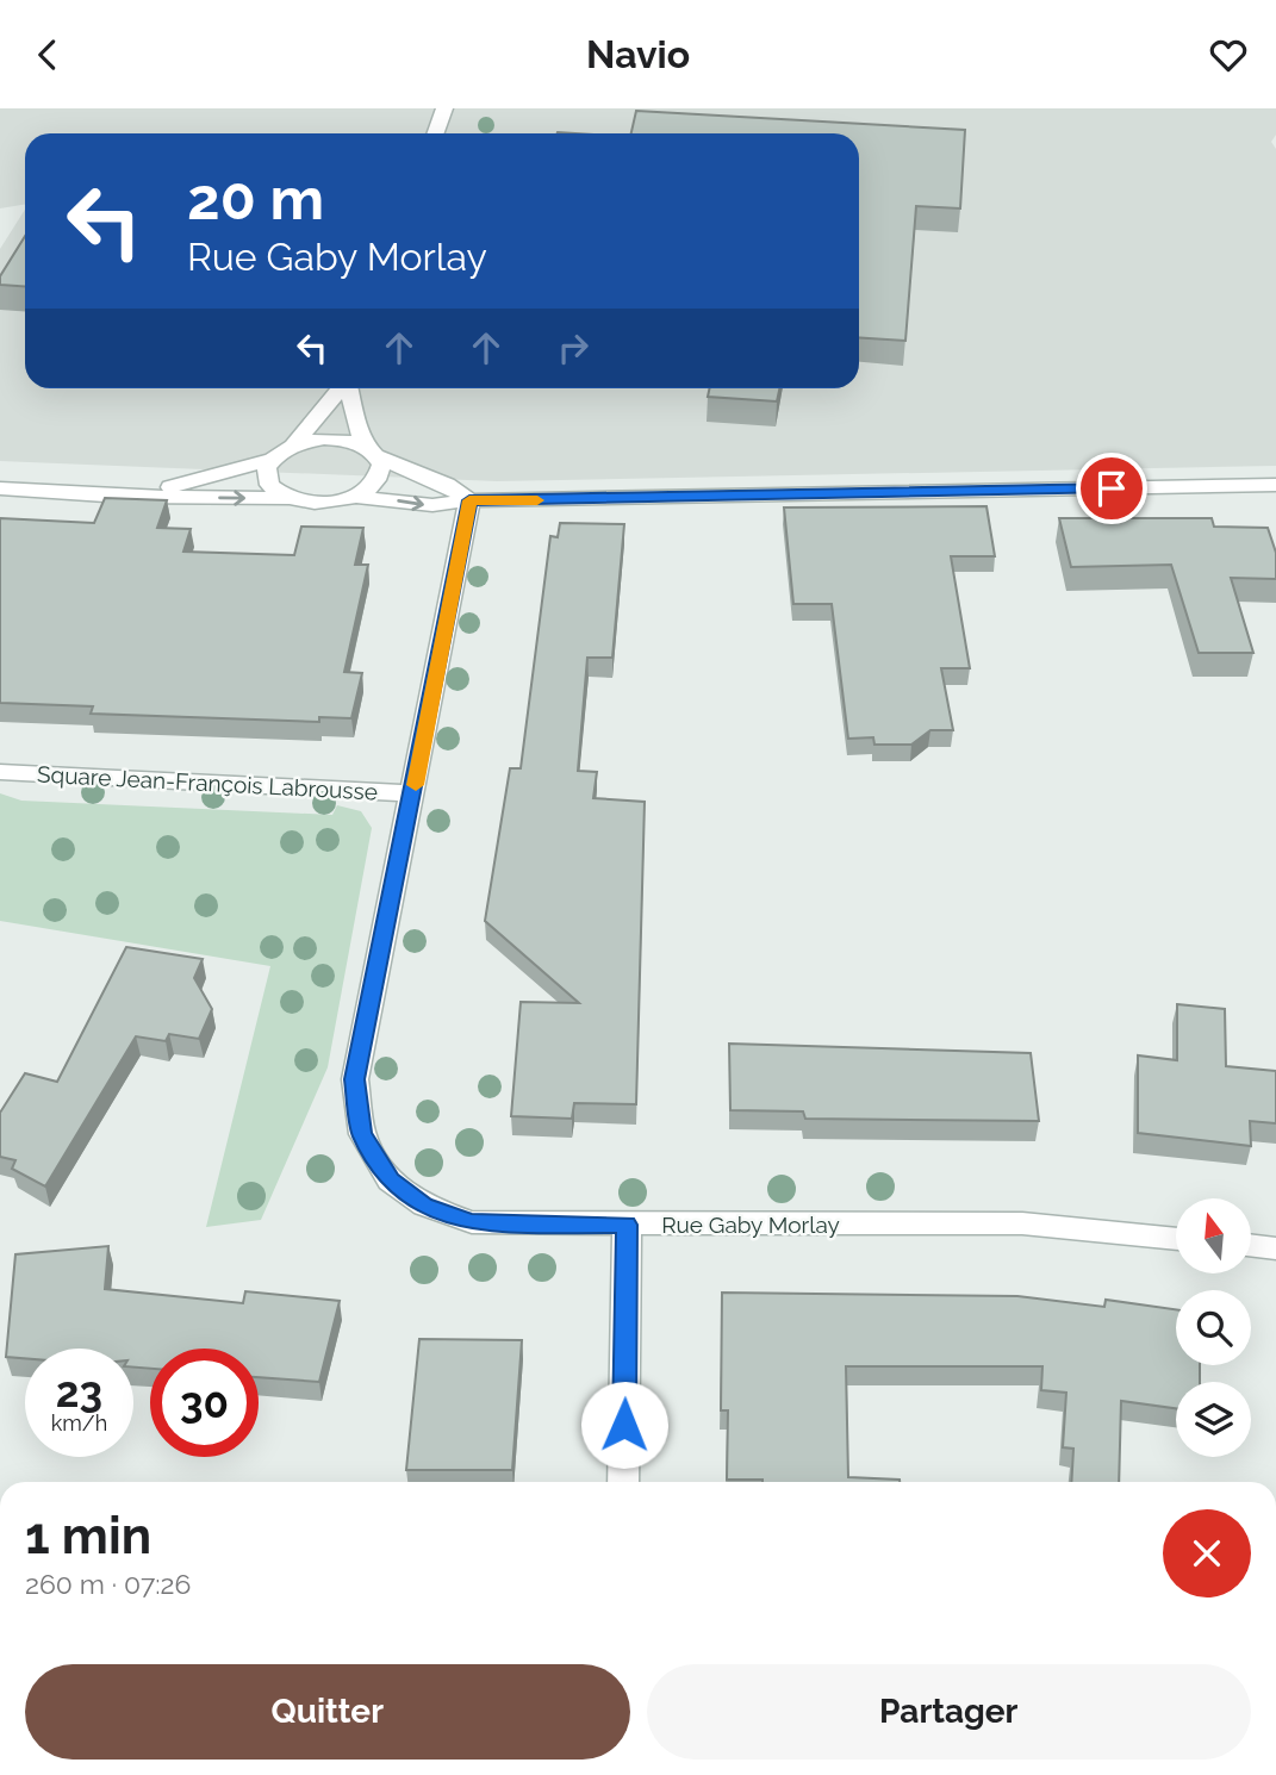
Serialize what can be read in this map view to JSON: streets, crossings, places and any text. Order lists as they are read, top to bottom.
{
  "streets": {
    "street": ["Square Jean-François Labrousse", "Rue Gaby Morlay"]
  },
  "crossings": [
    ["Square Jean-François Labrousse", "Rue Gaby Morlay"]
  ],
  "north": "top",
  "page": {
    "header": "Navio",
    "turn": ["20 m", "Rue Gaby Morlay"],
    "speed": "23 km/h",
    "limit": "30",
    "heading": ["1 min", "260 m · 07:26"],
    "buttons": ["Quitter", "Partager"]
  }
}
